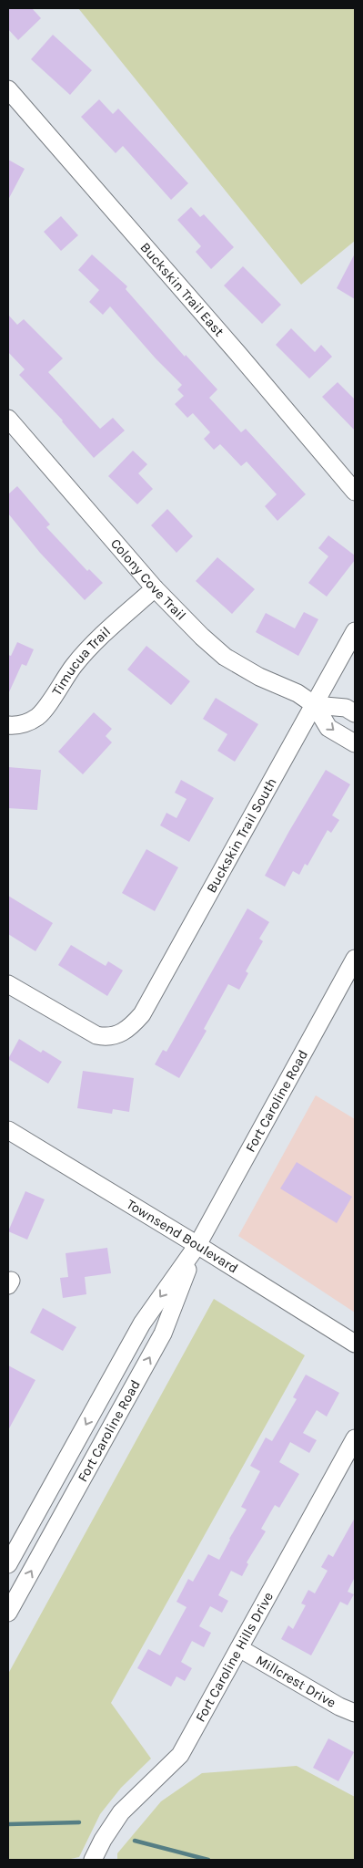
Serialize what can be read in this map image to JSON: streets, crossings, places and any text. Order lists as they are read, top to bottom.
{
  "streets": {
    "street": [
      "Buckskin Trail East",
      "Colony Cove Trail",
      "Timucua Trail",
      "Buckskin Trail South",
      "Fort Caroline Road",
      "Townsend Boulevard",
      "Fort Caroline Hills Drive",
      "Millcrest Drive"
    ]
  },
  "crossings": [
    ["Colony Cove Trail", "Timucua Trail"],
    ["Colony Cove Trail", "Buckskin Trail South"],
    ["Fort Caroline Road", "Townsend Boulevard"],
    ["Fort Caroline Hills Drive", "Millcrest Drive"]
  ]
}
